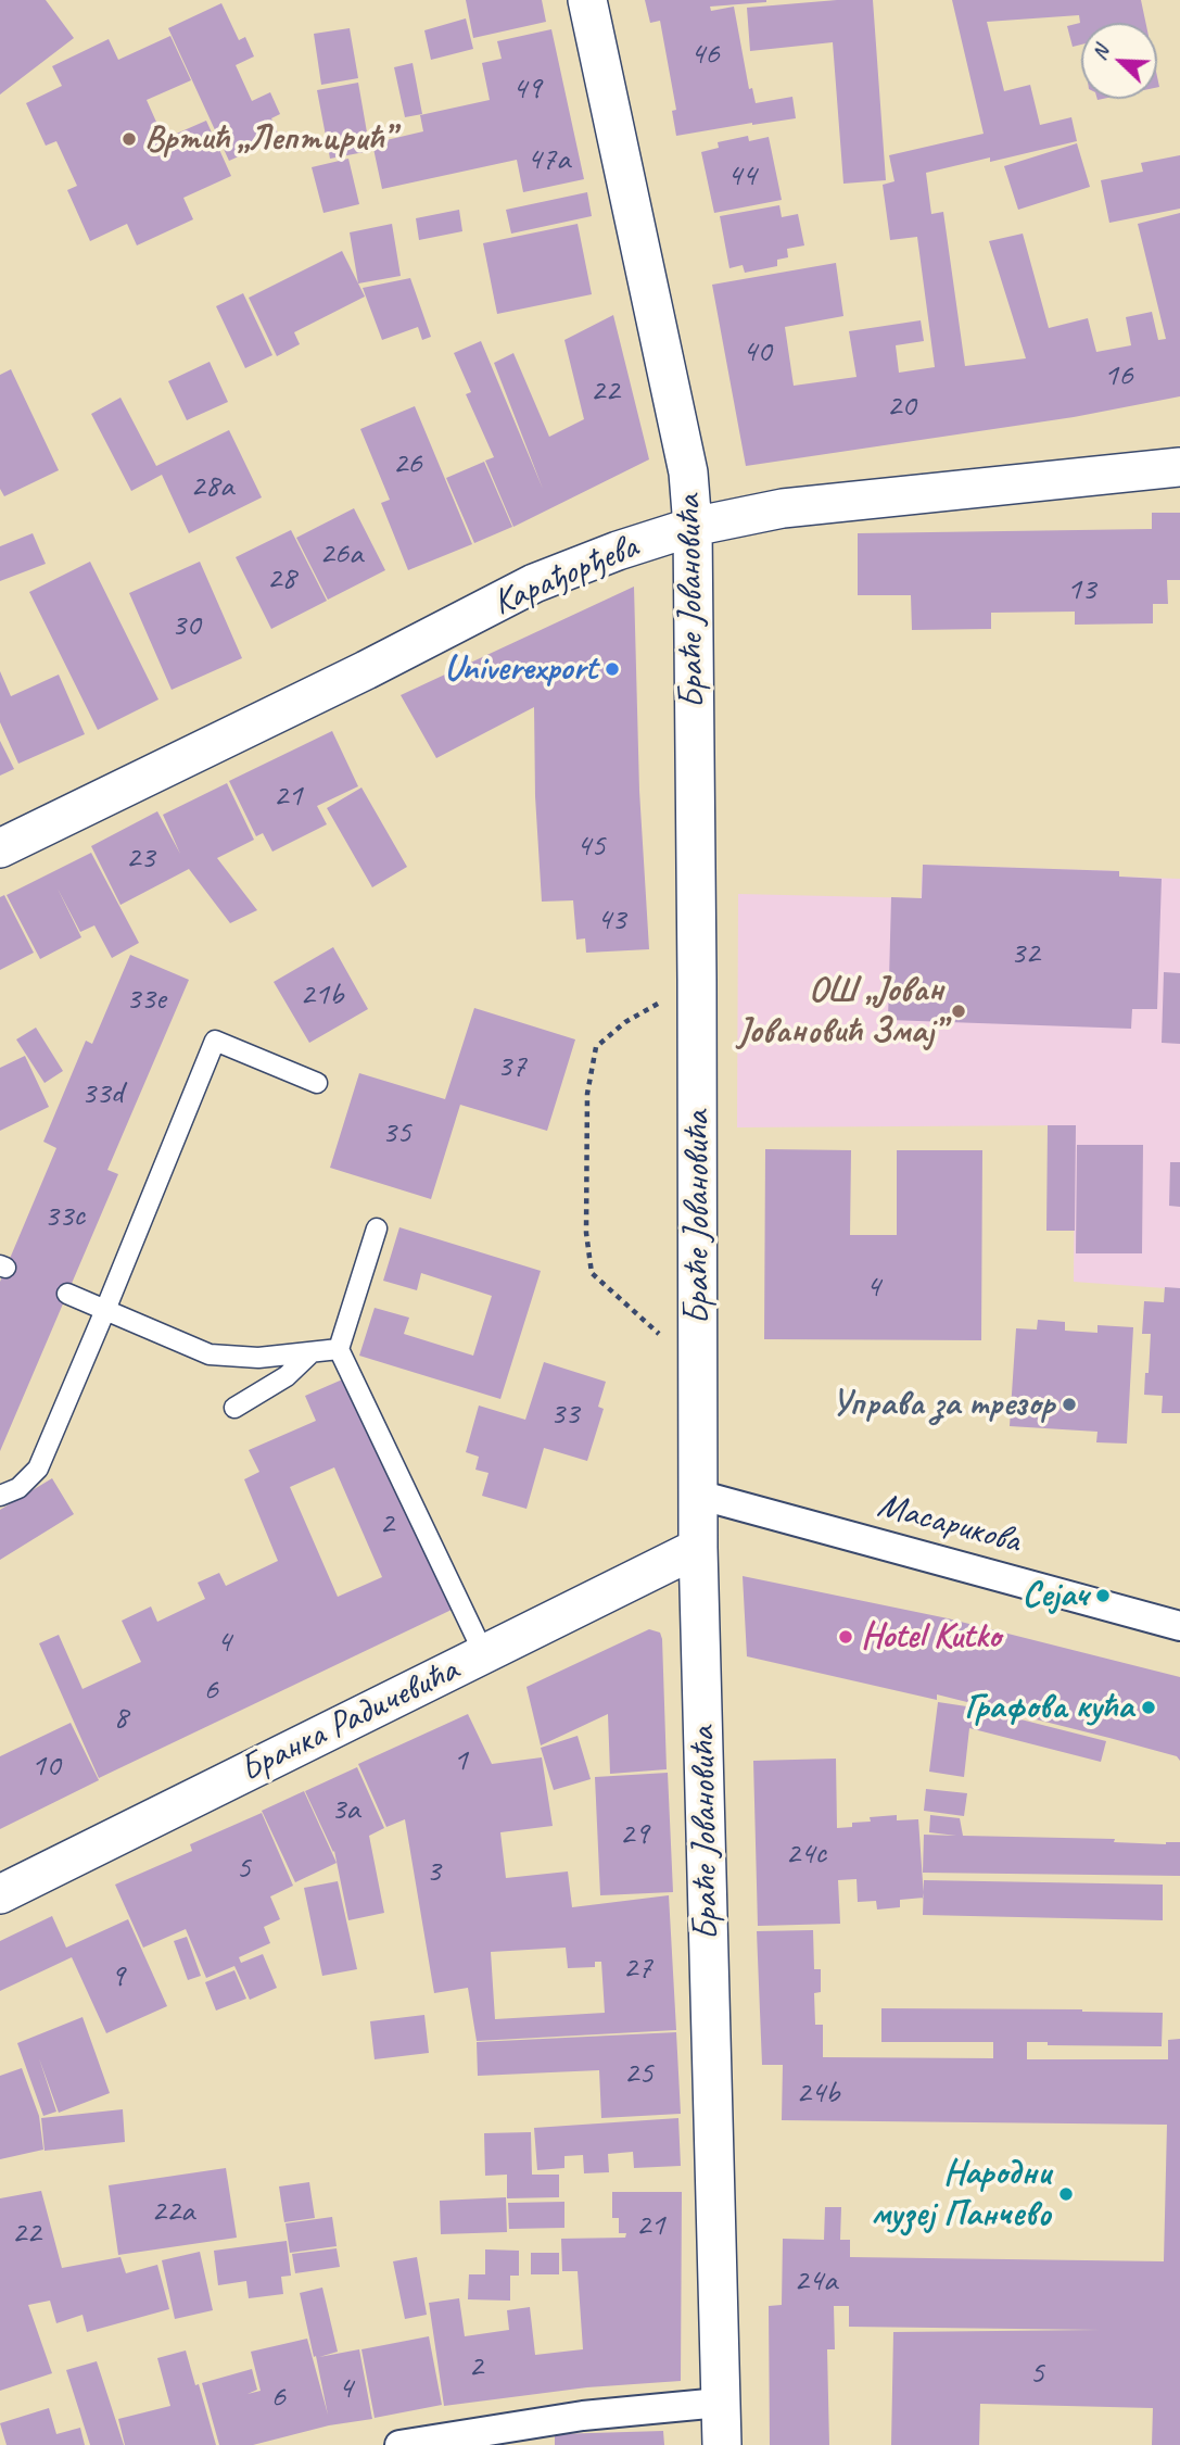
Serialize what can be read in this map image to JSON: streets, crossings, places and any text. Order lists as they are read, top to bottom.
{
  "streets": {
    "street": [
      "Карађорђева",
      "Браће Јовановића",
      "Масарикова",
      "Бранка Радичевића"
    ]
  },
  "crossings": [
    ["Карађорђева", "Браће Јовановића"],
    ["Браће Јовановића", "Масарикова"],
    ["Браће Јовановића", "Бранка Радичевића"]
  ],
  "places": [
    "Вртић „Лептирић”",
    "Univerexport",
    "ОШ „Јован Јовановић Змај”",
    "Управа за трезор",
    "Сејач",
    "Hotel Kutko",
    "Графова кућа",
    "Народни музеј Панчево"
  ],
  "house_numbers": [
    "46",
    "49",
    "47a",
    "44",
    "40",
    "16",
    "22",
    "20",
    "26",
    "28a",
    "26a",
    "28",
    "13",
    "30",
    "21",
    "45",
    "23",
    "43",
    "32",
    "21b",
    "33e",
    "37",
    "33d",
    "35",
    "33c",
    "4",
    "33",
    "2",
    "4",
    "6",
    "8",
    "1",
    "10",
    "3a",
    "29",
    "24c",
    "5",
    "3",
    "27",
    "9",
    "25",
    "24b",
    "22a",
    "21",
    "22",
    "24a",
    "2",
    "5",
    "4",
    "6"
  ],
  "north": "top left"
}
